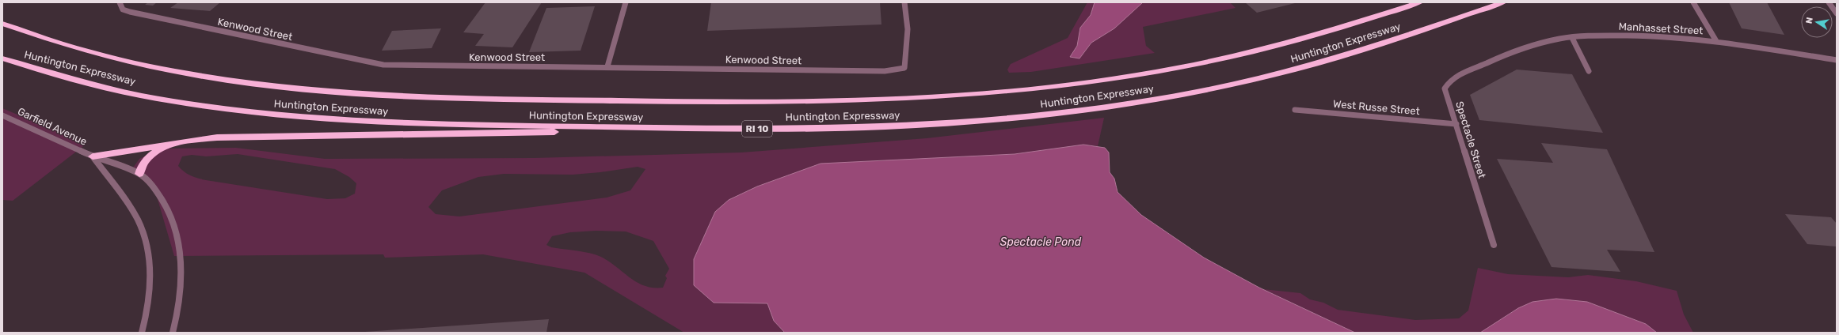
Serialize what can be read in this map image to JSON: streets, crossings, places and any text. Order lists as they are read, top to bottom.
{
  "streets": {
    "highway": ["Huntington Expressway", "RI 10"],
    "street": [
      "Manhasset Street",
      "Kenwood Street",
      "West Russe Street",
      "Garfield Avenue",
      "Spectacle Street"
    ]
  },
  "crossings": [
    ["Manhasset Street", "Spectacle Street"],
    ["West Russe Street", "Spectacle Street"]
  ],
  "water": ["Spectacle Pond"],
  "north": "left"
}
